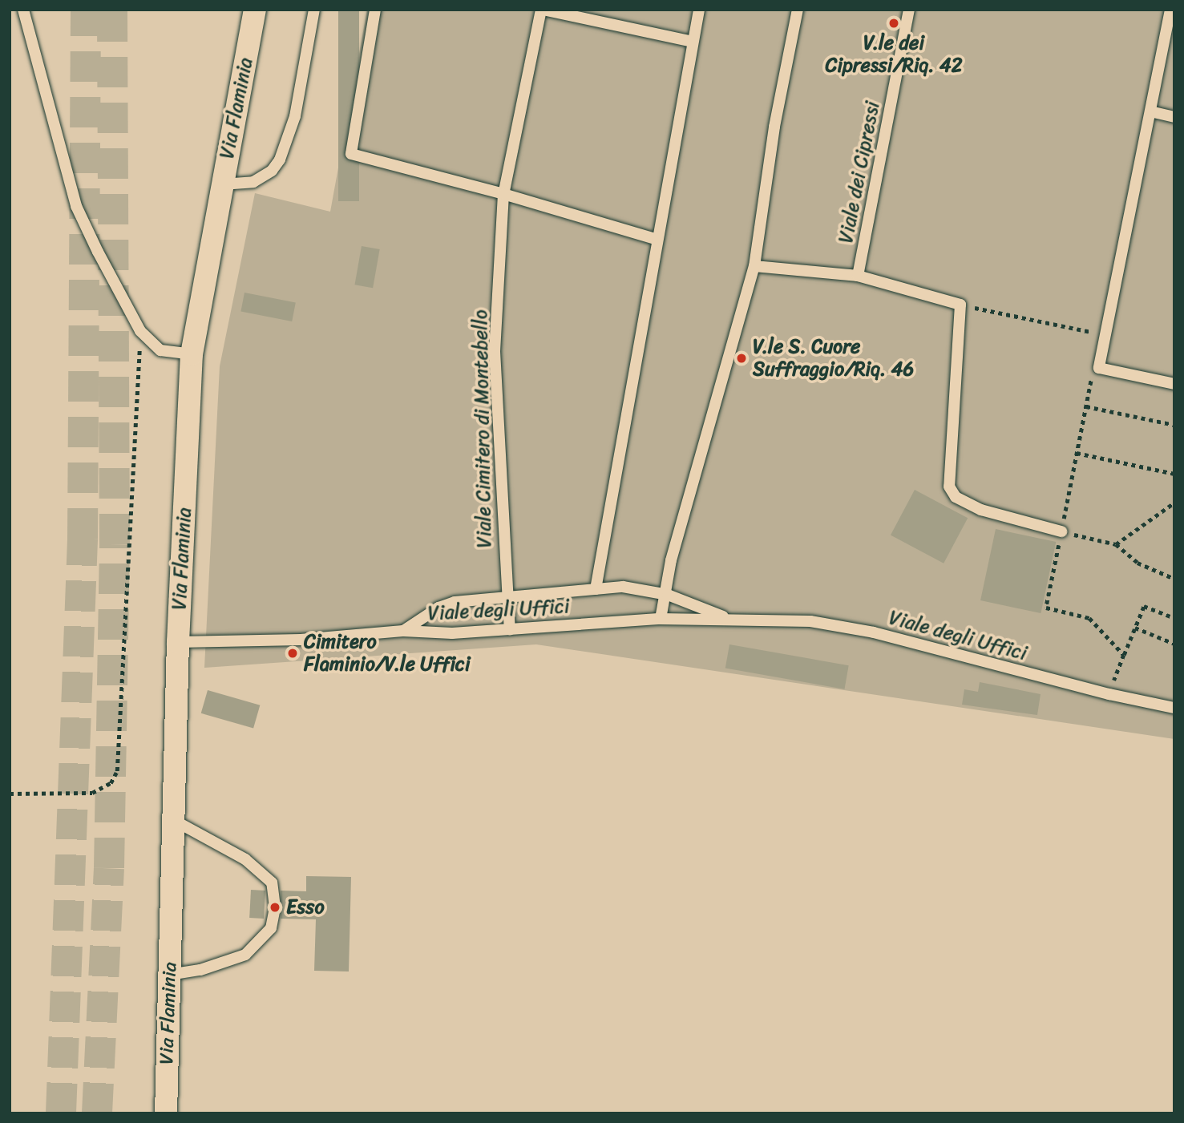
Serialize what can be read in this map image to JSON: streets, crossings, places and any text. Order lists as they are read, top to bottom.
{
  "streets": {
    "street": ["Via Flaminia"],
    "lane": ["Viale dei Cipressi", "Viale Cimitero di Montebello", "Viale degli Uffici"]
  },
  "crossings": [
    ["Via Flaminia", "Viale degli Uffici"],
    ["Viale Cimitero di Montebello", "Viale degli Uffici"]
  ],
  "places": [
    "V.le dei Cipressi/Riq. 42",
    "V.le S. Cuore Suffraggio/Riq. 46",
    "Cimitero Flaminio/V.le Uffici",
    "Esso"
  ]
}
